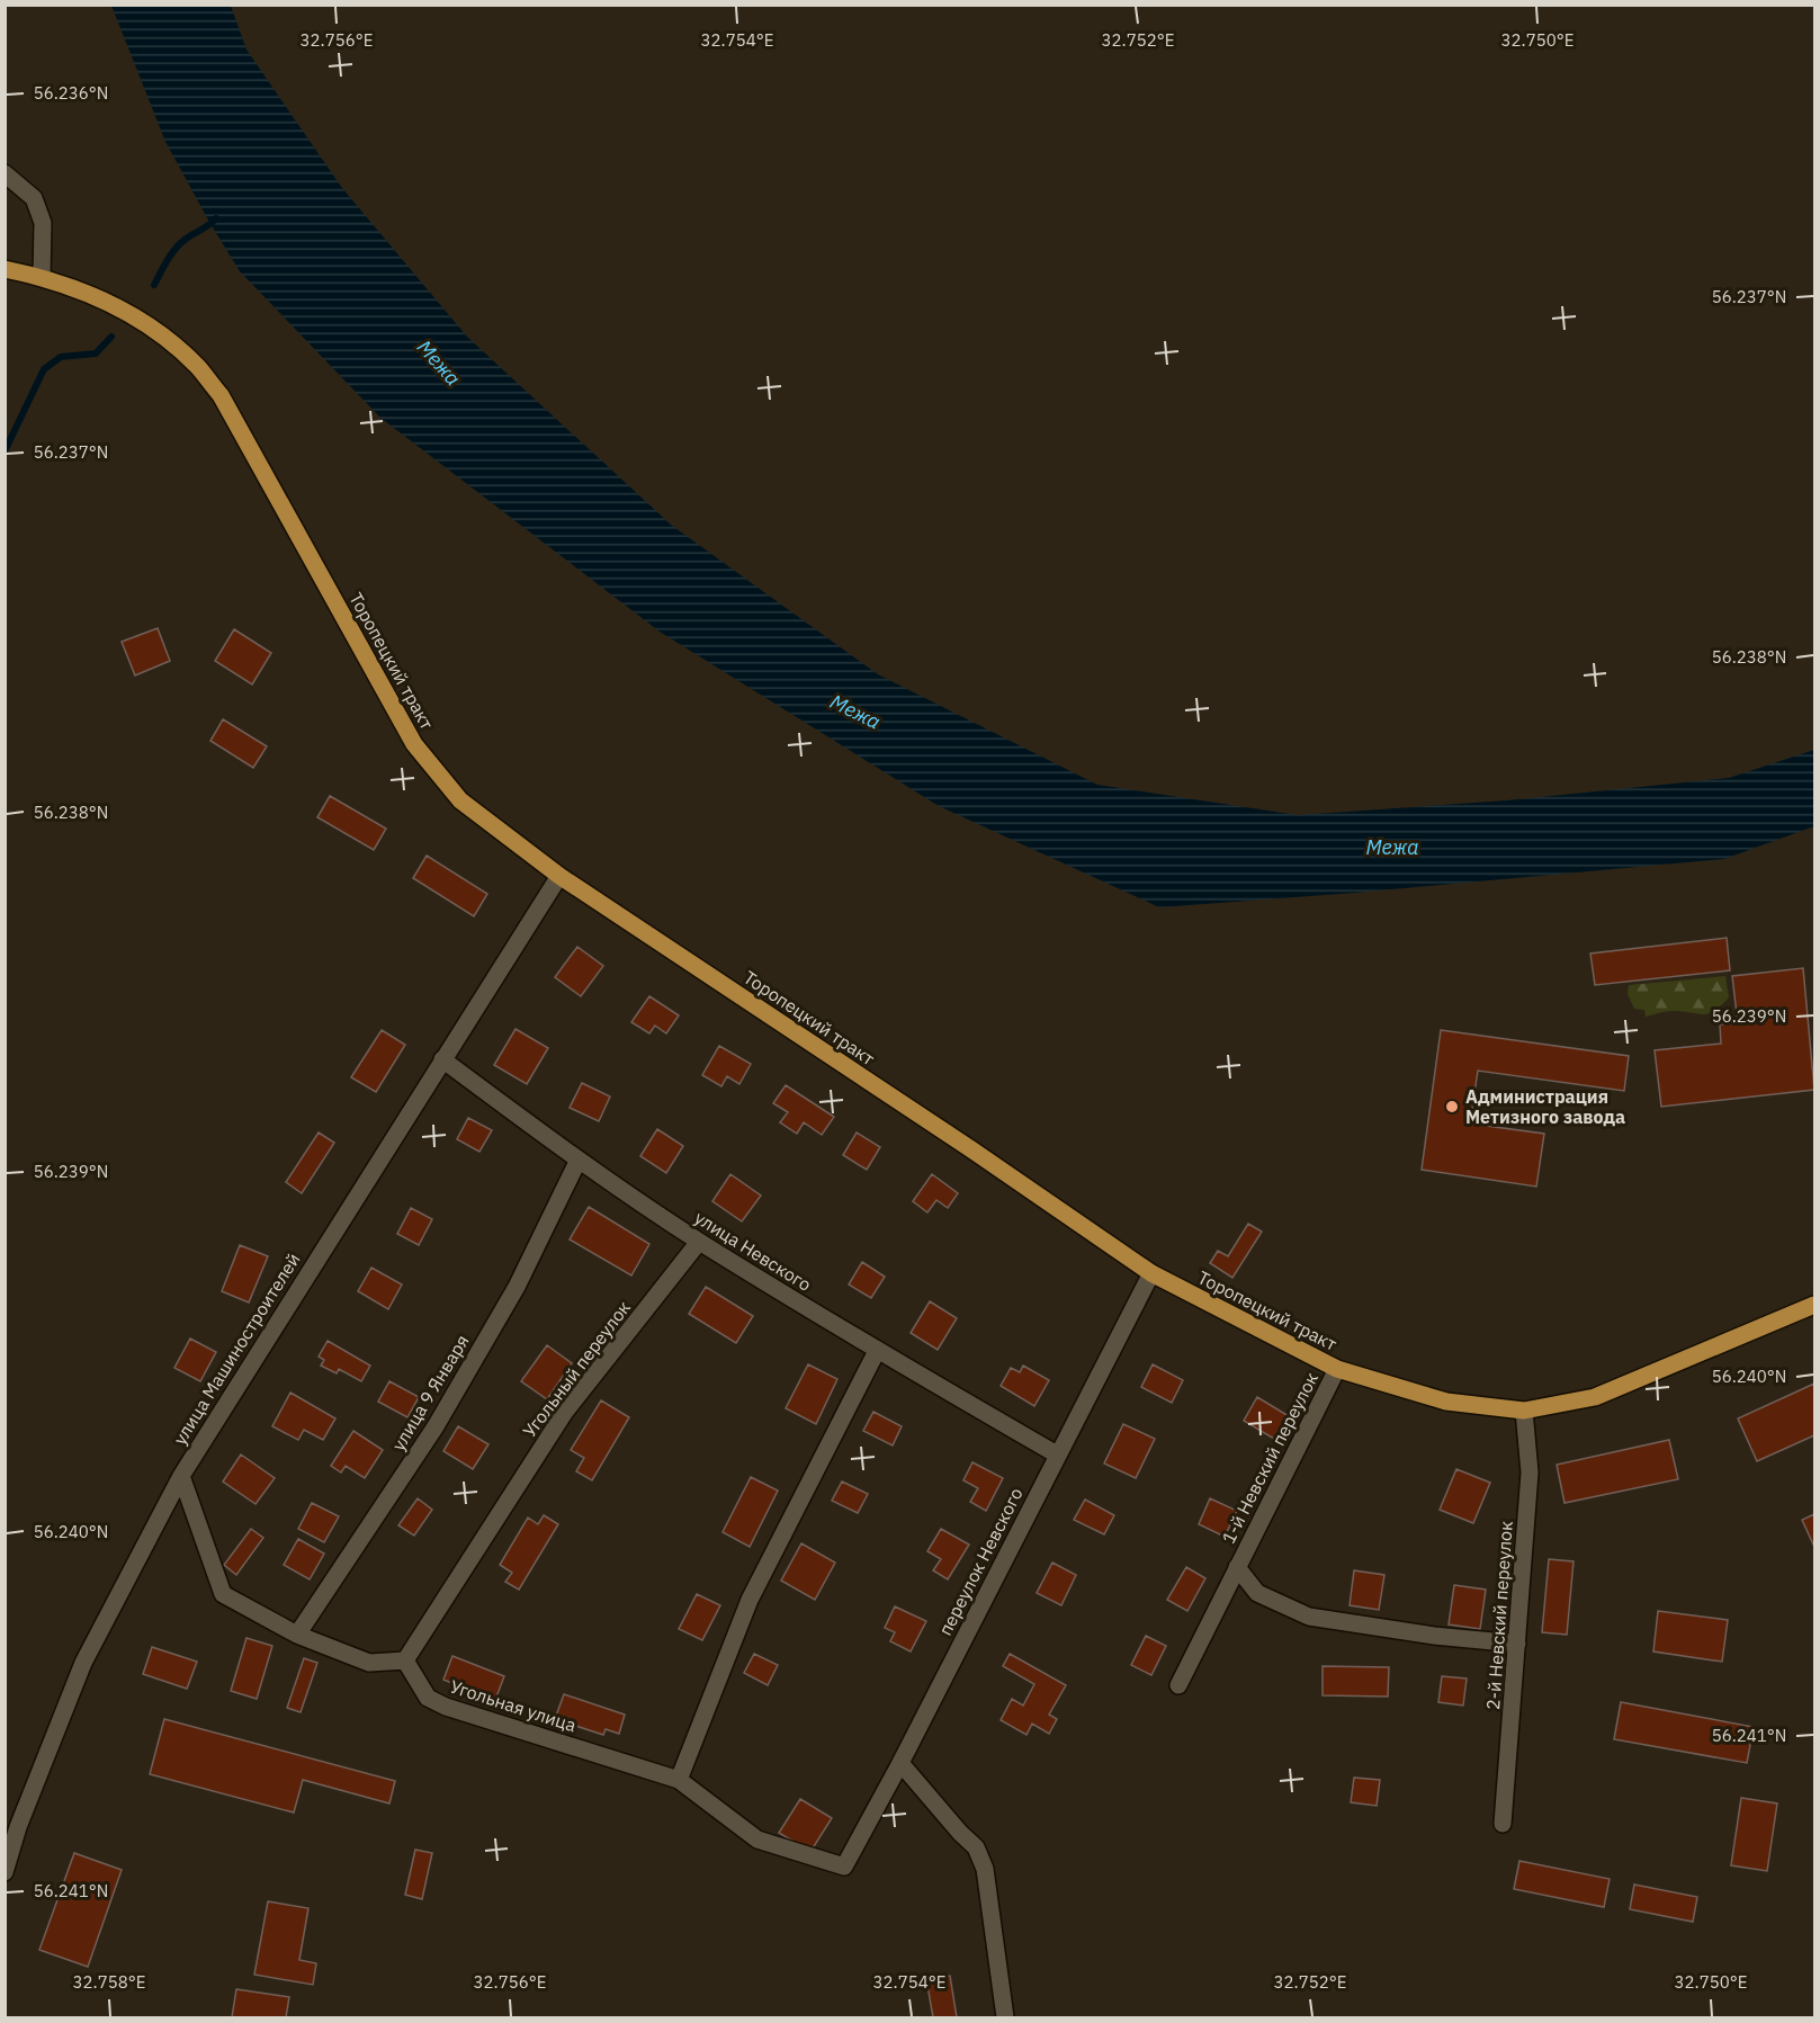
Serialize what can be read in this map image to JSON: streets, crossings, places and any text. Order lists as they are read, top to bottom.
{
  "streets": {
    "main road": ["Торопецкий тракт"],
    "street": [
      "улица Невского",
      "улица Машиностроителей",
      "Угольный переулок",
      "улица 9 Января",
      "1-й Невский переулок",
      "переулок Невского",
      "2-й Невский переулок",
      "Угольная улица"
    ]
  },
  "crossings": [
    ["Торопецкий тракт", "улица Машиностроителей"],
    ["Торопецкий тракт", "1-й Невский переулок"],
    ["Торопецкий тракт", "переулок Невского"],
    ["Торопецкий тракт", "2-й Невский переулок"],
    ["улица Невского", "улица Машиностроителей"],
    ["улица Невского", "Угольный переулок"],
    ["улица Невского", "улица 9 Января"],
    ["улица Невского", "переулок Невского"],
    ["Угольный переулок", "Угольная улица"],
    ["1-й Невский переулок", "2-й Невский переулок"],
    ["переулок Невского", "Угольная улица"]
  ],
  "water": ["Межа"],
  "places": ["Администрация Метизного завода"],
  "coordinates": [
    "32.756°E",
    "32.754°E",
    "32.752°E",
    "32.750°E",
    "56.236°N",
    "56.237°N",
    "56.238°N",
    "56.239°N",
    "56.240°N",
    "56.241°N",
    "32.758°E"
  ]
}
